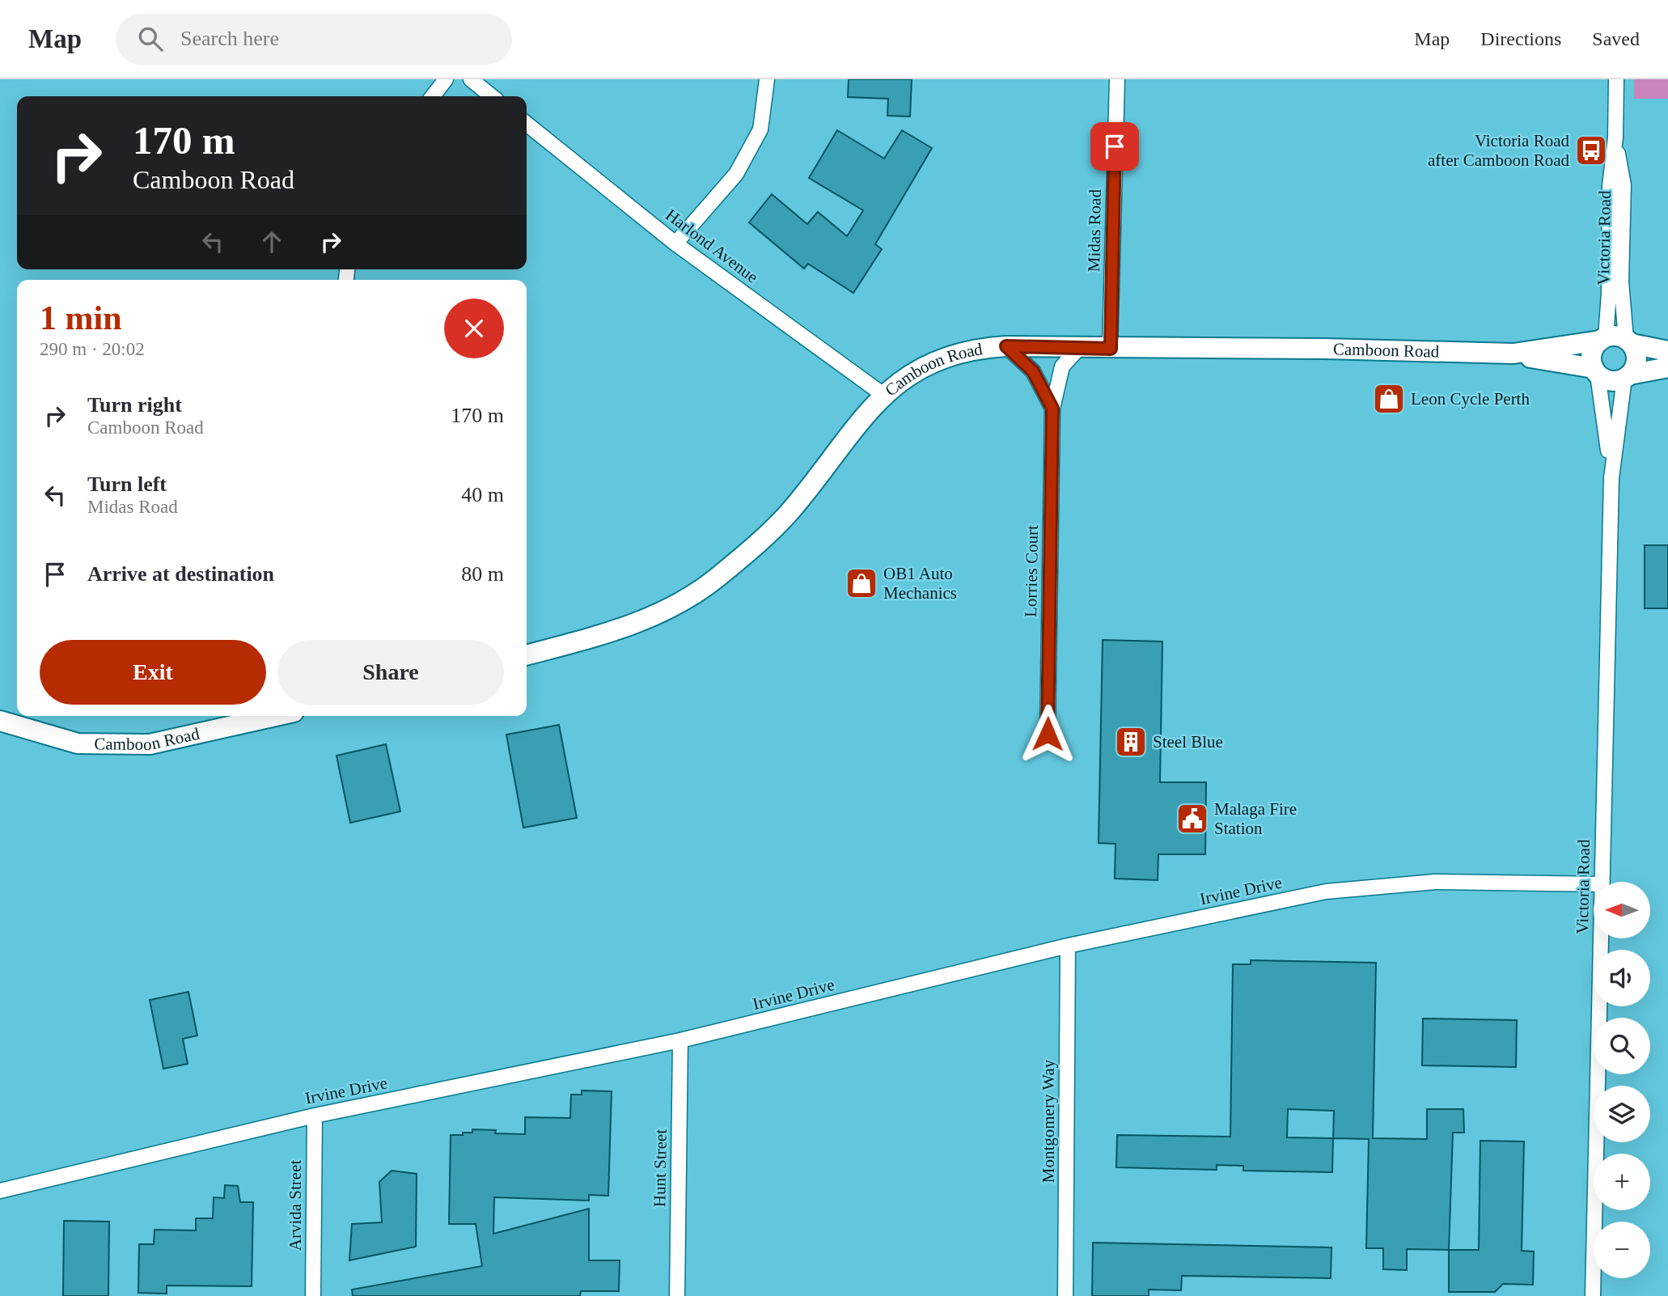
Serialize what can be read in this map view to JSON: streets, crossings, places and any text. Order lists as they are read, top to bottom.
{
  "streets": {
    "street": [
      "Midas Road",
      "Victoria Road",
      "Harlond Avenue",
      "Camboon Road",
      "Lorries Court",
      "Irvine Drive",
      "Montgomery Way",
      "Hunt Street",
      "Arvida Street"
    ]
  },
  "crossings": [
    ["Midas Road", "Camboon Road"],
    ["Victoria Road", "Camboon Road"],
    ["Harlond Avenue", "Camboon Road"],
    ["Camboon Road", "Lorries Court"],
    ["Irvine Drive", "Montgomery Way"],
    ["Irvine Drive", "Hunt Street"],
    ["Irvine Drive", "Arvida Street"]
  ],
  "places": {
    "bus stop": ["Victoria Road after Camboon Road"],
    "shop": ["Leon Cycle Perth", "OB1 Auto Mechanics"],
    "building": ["Steel Blue"],
    "public building": ["Malaga Fire Station"]
  },
  "north": "left",
  "page": {
    "header": "Map",
    "search": "Search here",
    "nav": ["Map", "Directions", "Saved"],
    "turn": ["170 m", "Camboon Road"],
    "heading": ["1 min", "290 m · 20:02"],
    "list": [
      {
        "name": "Turn right",
        "note": "Camboon Road",
        "value": "170 m"
      },
      {
        "name": "Turn left",
        "note": "Midas Road",
        "value": "40 m"
      },
      {
        "name": "Arrive at destination",
        "value": "80 m"
      }
    ],
    "buttons": ["Exit", "Share"],
    "map_buttons": ["+", "−"]
  }
}
